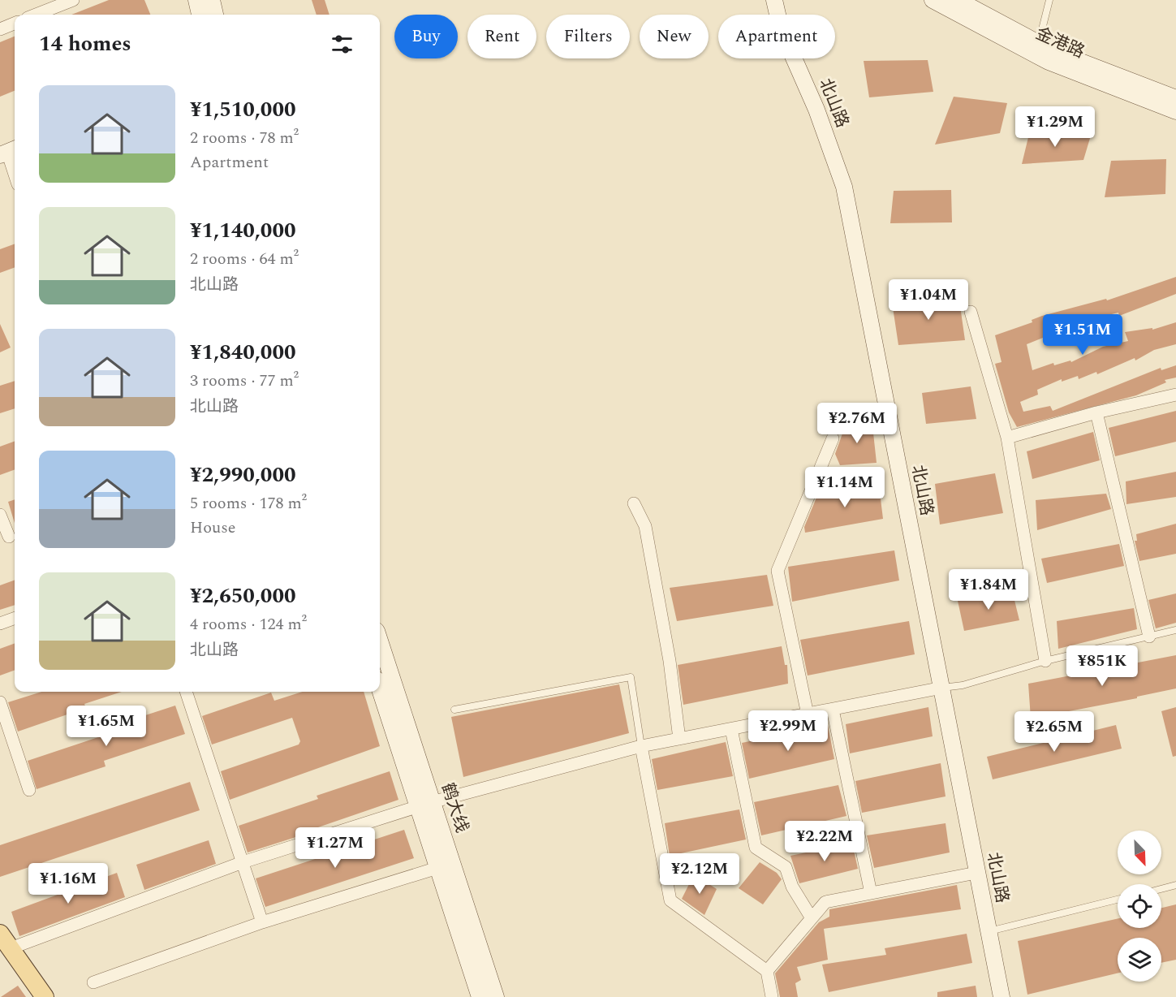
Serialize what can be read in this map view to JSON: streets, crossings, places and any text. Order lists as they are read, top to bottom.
{
  "streets": {
    "main road": ["金港路", "北山路", "鹤大线"]
  },
  "north": "bottom right",
  "page": {
    "chip": [
      "Buy",
      "Rent",
      "Filters",
      "New",
      "Apartment"
    ],
    "heading": "14 homes",
    "list": [
      {
        "name": "¥1,510,000",
        "note": "2 rooms · 78 m² · Apartment"
      },
      {
        "name": "¥1,140,000",
        "note": "2 rooms · 64 m² · 北山路"
      },
      {
        "name": "¥1,840,000",
        "note": "3 rooms · 77 m² · 北山路"
      },
      {
        "name": "¥2,990,000",
        "note": "5 rooms · 178 m² · House"
      },
      {
        "name": "¥2,650,000",
        "note": "4 rooms · 124 m² · 北山路"
      }
    ],
    "price": [
      "¥1.29M",
      "¥1.04M",
      "¥1.51M",
      "¥2.76M",
      "¥1.14M",
      "¥1.84M",
      "¥851K",
      "¥1.65M",
      "¥2.99M",
      "¥2.65M",
      "¥2.22M",
      "¥1.27M",
      "¥2.12M",
      "¥1.16M"
    ]
  }
}
